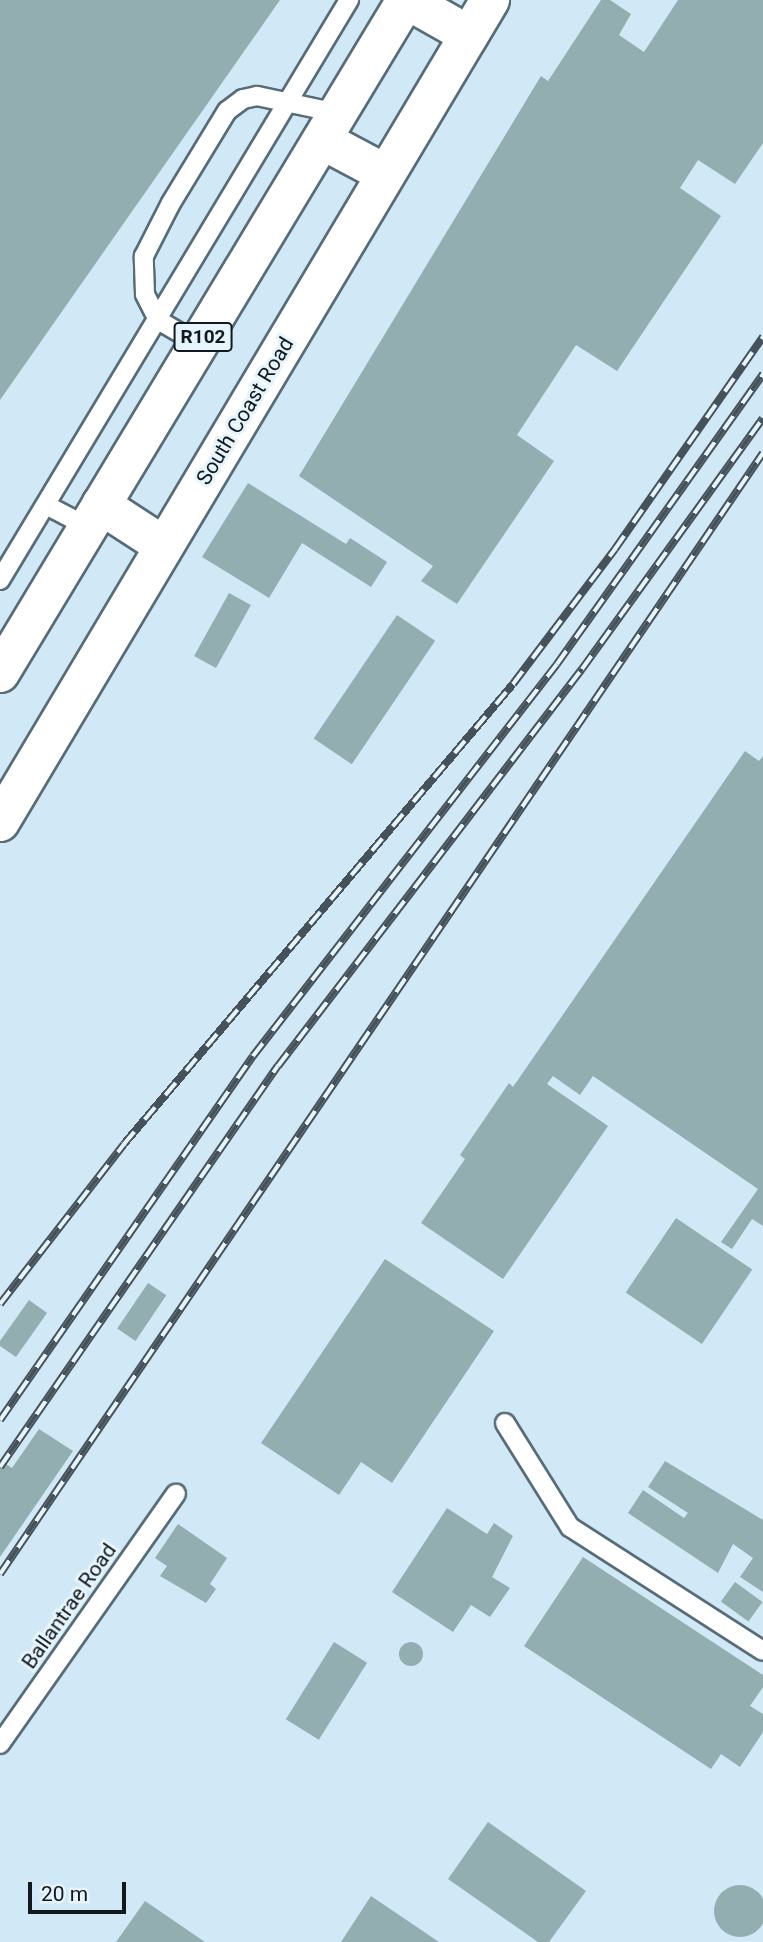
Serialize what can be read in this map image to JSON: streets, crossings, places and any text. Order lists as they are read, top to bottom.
{
  "streets": {
    "main road": ["R102", "South Coast Road"],
    "lane": ["Ballantrae Road"]
  },
  "scale_bar": "20 m"
}
